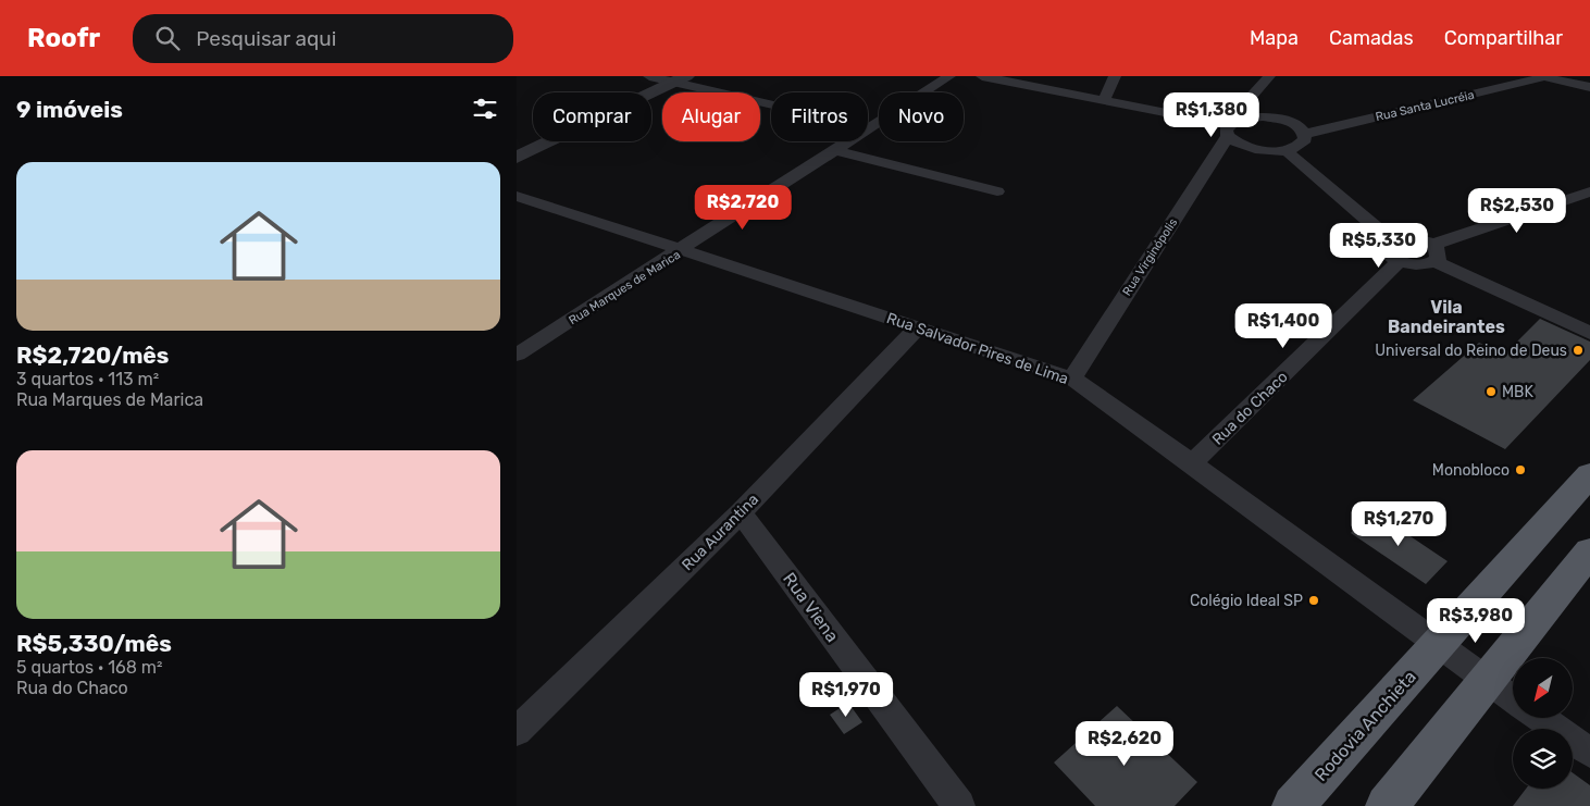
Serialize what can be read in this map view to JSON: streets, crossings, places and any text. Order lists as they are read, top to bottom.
{
  "streets": {
    "highway": ["Rodovia Anchieta"],
    "street": [
      "Rua Santa Lucréia",
      "Rua Virginópolis",
      "Rua Marques de Marica",
      "Rua Salvador Pires de Lima",
      "Rua do Chaco",
      "Rua Aurantina",
      "Rua Viena"
    ]
  },
  "crossings": [
    ["Rua Virginópolis", "Rua Salvador Pires de Lima"],
    ["Rua Marques de Marica", "Rua Salvador Pires de Lima"],
    ["Rua Salvador Pires de Lima", "Rua do Chaco"],
    ["Rua Salvador Pires de Lima", "Rua Aurantina"],
    ["Rua Salvador Pires de Lima", "Rodovia Anchieta"],
    ["Rua Aurantina", "Rua Viena"]
  ],
  "districts": ["Vila Bandeirantes"],
  "places": [
    "Universal do Reino de Deus",
    "MBK",
    "Monobloco",
    "Colégio Ideal SP"
  ],
  "north": "bottom left",
  "page": {
    "header": "Roofr",
    "search": "Pesquisar aqui",
    "nav": ["Mapa", "Camadas", "Compartilhar"],
    "heading": "9 imóveis",
    "price": [
      "R$1,380",
      "R$2,720",
      "R$2,530",
      "R$5,330",
      "R$1,400",
      "R$1,270",
      "R$3,980",
      "R$1,970",
      "R$2,620"
    ],
    "chip": [
      "Comprar",
      "Alugar",
      "Filtros",
      "Novo"
    ],
    "list": [
      {
        "name": "R$2,720/mês",
        "note": "3 quartos · 113 m² · Rua Marques de Marica"
      },
      {
        "name": "R$5,330/mês",
        "note": "5 quartos · 168 m² · Rua do Chaco"
      }
    ]
  }
}
